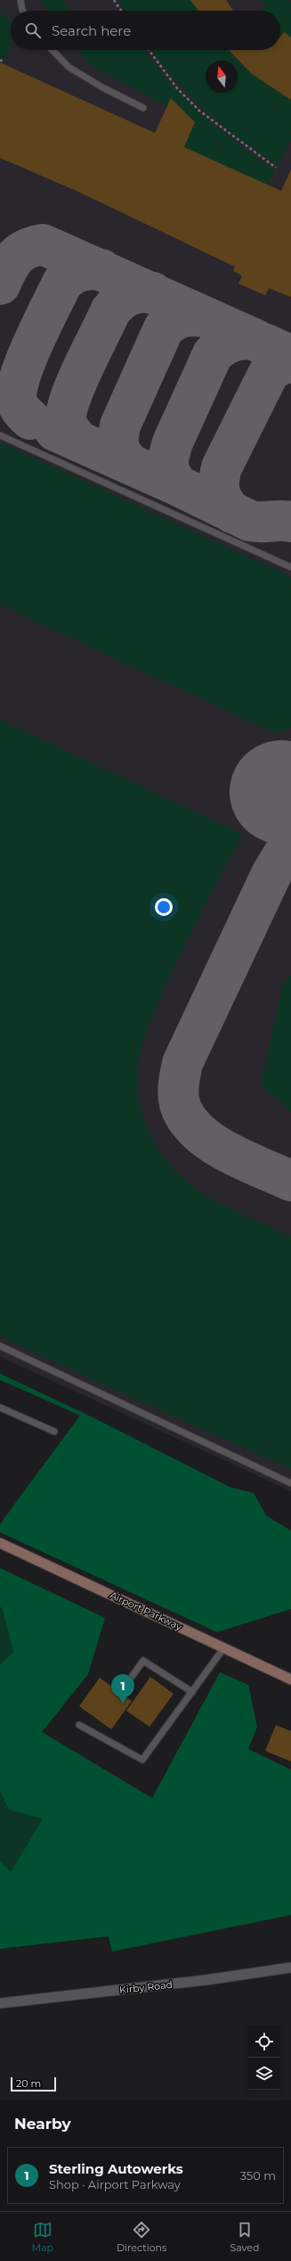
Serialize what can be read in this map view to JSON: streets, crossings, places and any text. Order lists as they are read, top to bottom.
{
  "streets": {
    "main road": ["Airport Parkway"],
    "street": ["Kirby Road"]
  },
  "scale_bar": "20 m",
  "north": "top",
  "page": {
    "search": "Search here",
    "pins": "1",
    "scale": "20 m",
    "heading": "Nearby",
    "list": [
      {
        "mark": "1",
        "name": "Sterling Autowerks",
        "note": "Shop · Airport Parkway",
        "value": "350 m"
      }
    ],
    "nav": ["Map", "Directions", "Saved"]
  }
}
